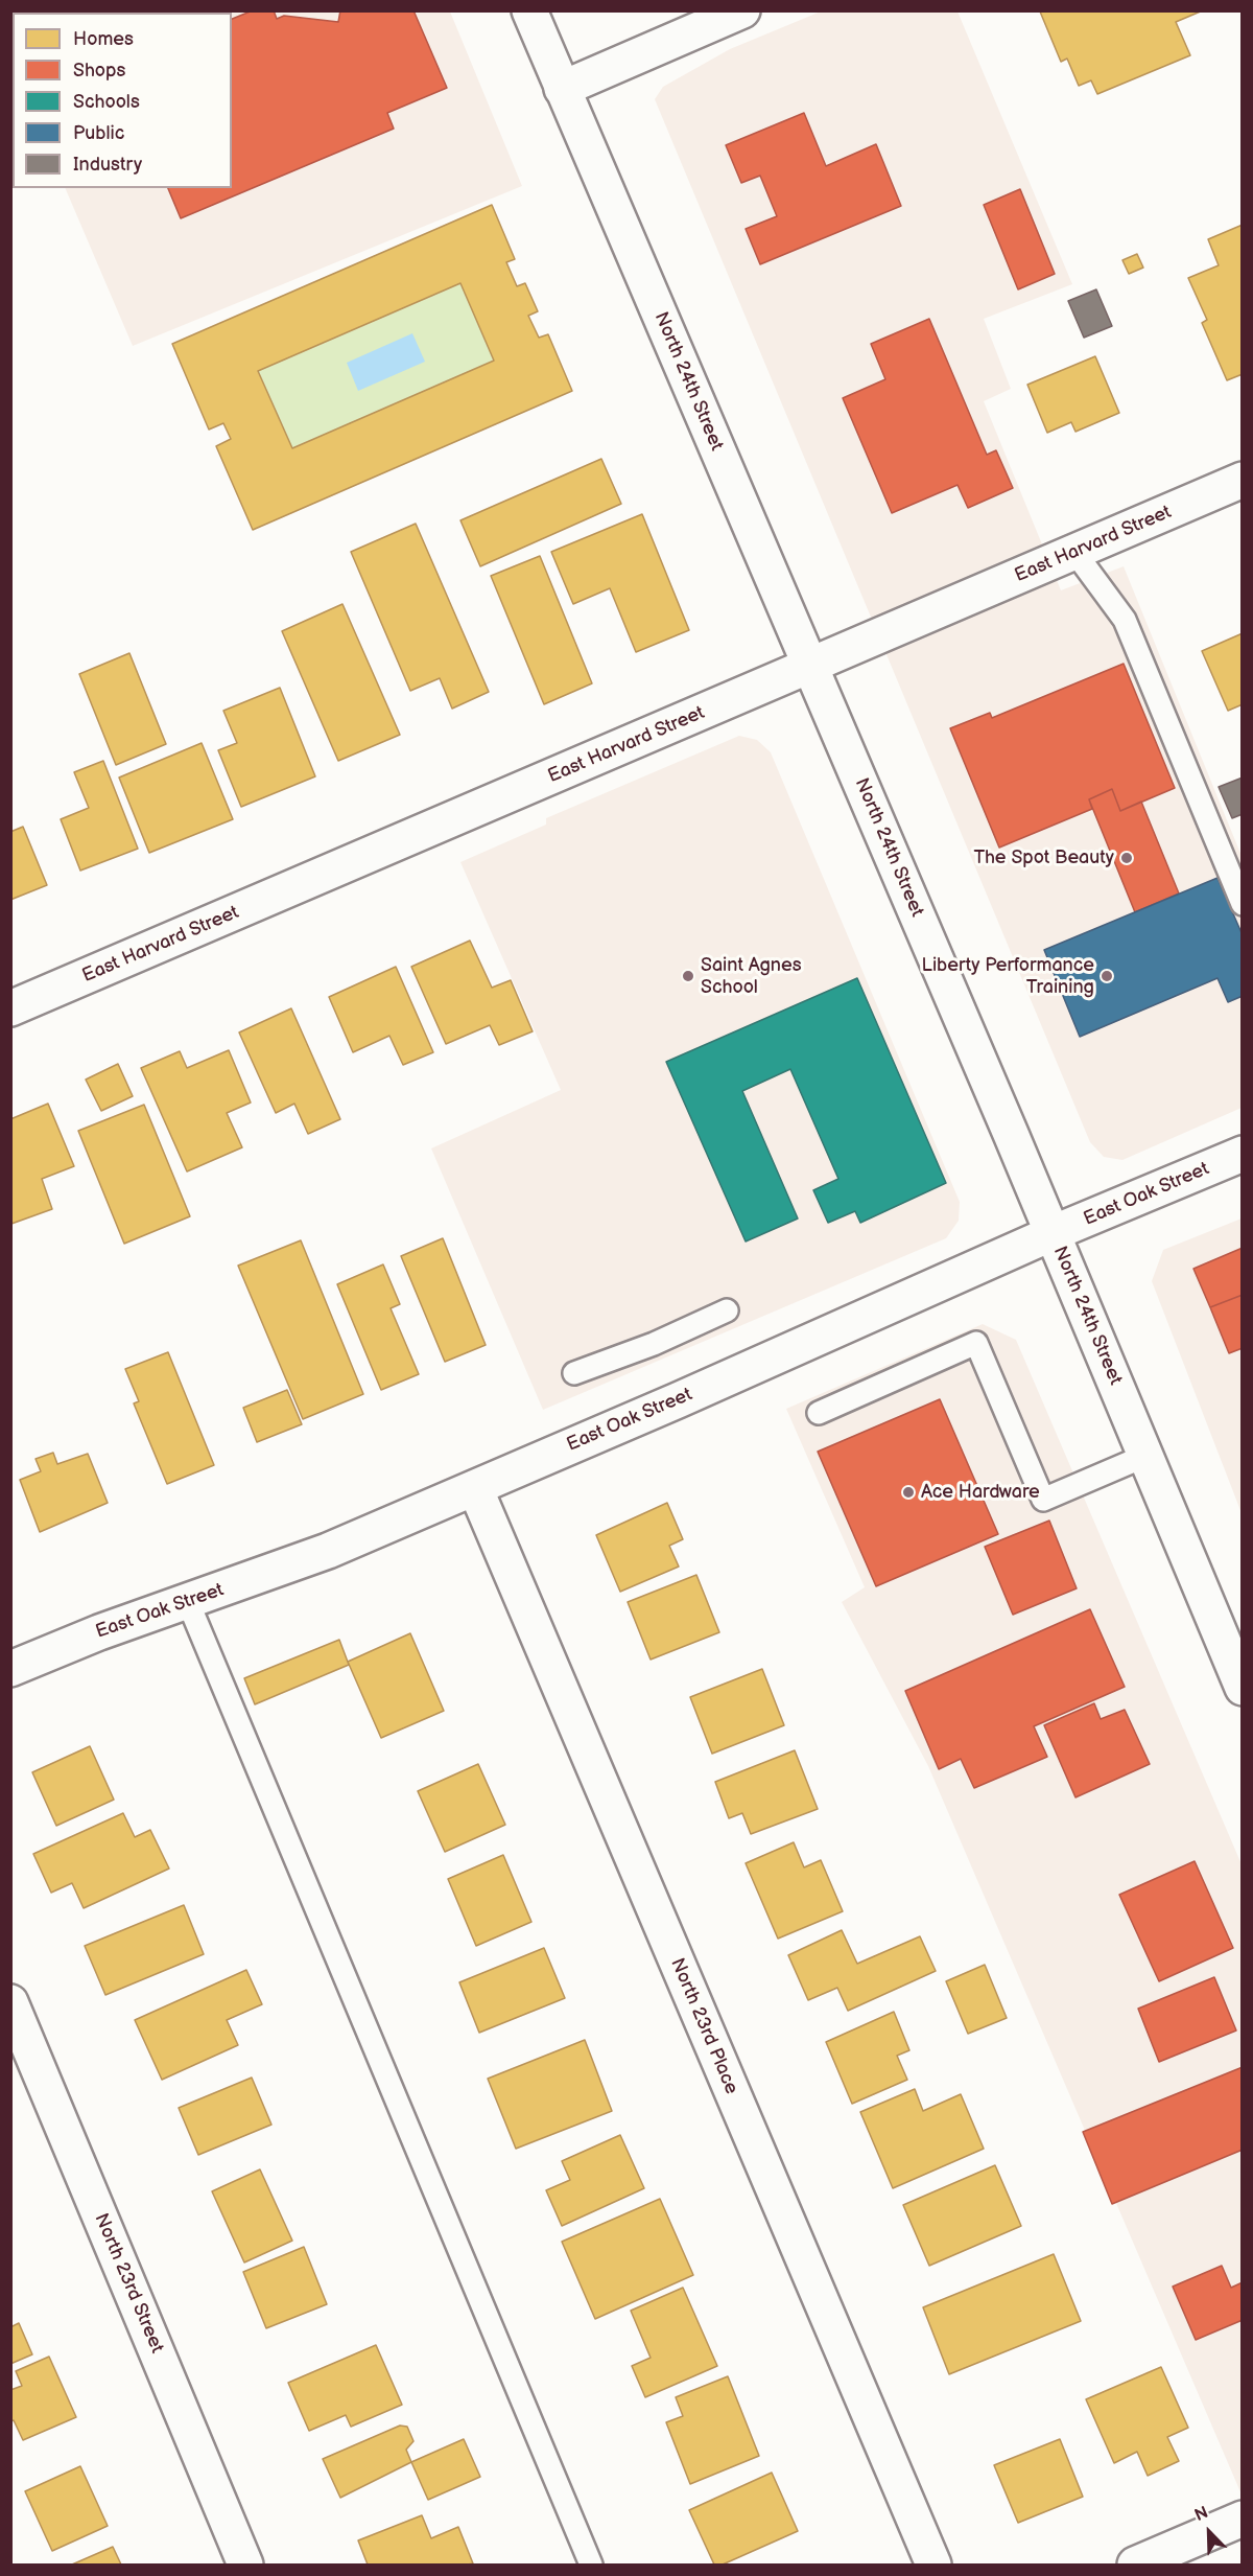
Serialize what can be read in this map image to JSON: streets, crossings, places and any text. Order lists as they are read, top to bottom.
{
  "streets": {
    "street": [
      "North 24th Street",
      "East Harvard Street",
      "East Oak Street",
      "North 23rd Place",
      "North 23rd Street"
    ]
  },
  "crossings": [
    ["North 24th Street", "East Harvard Street"],
    ["North 24th Street", "East Oak Street"],
    ["East Oak Street", "North 23rd Place"]
  ],
  "places": [
    "The Spot Beauty",
    "Saint Agnes School",
    "Liberty Performance Training",
    "Ace Hardware"
  ],
  "legend": [
    "Homes",
    "Shops",
    "Schools",
    "Public",
    "Industry"
  ],
  "north": "top left"
}
